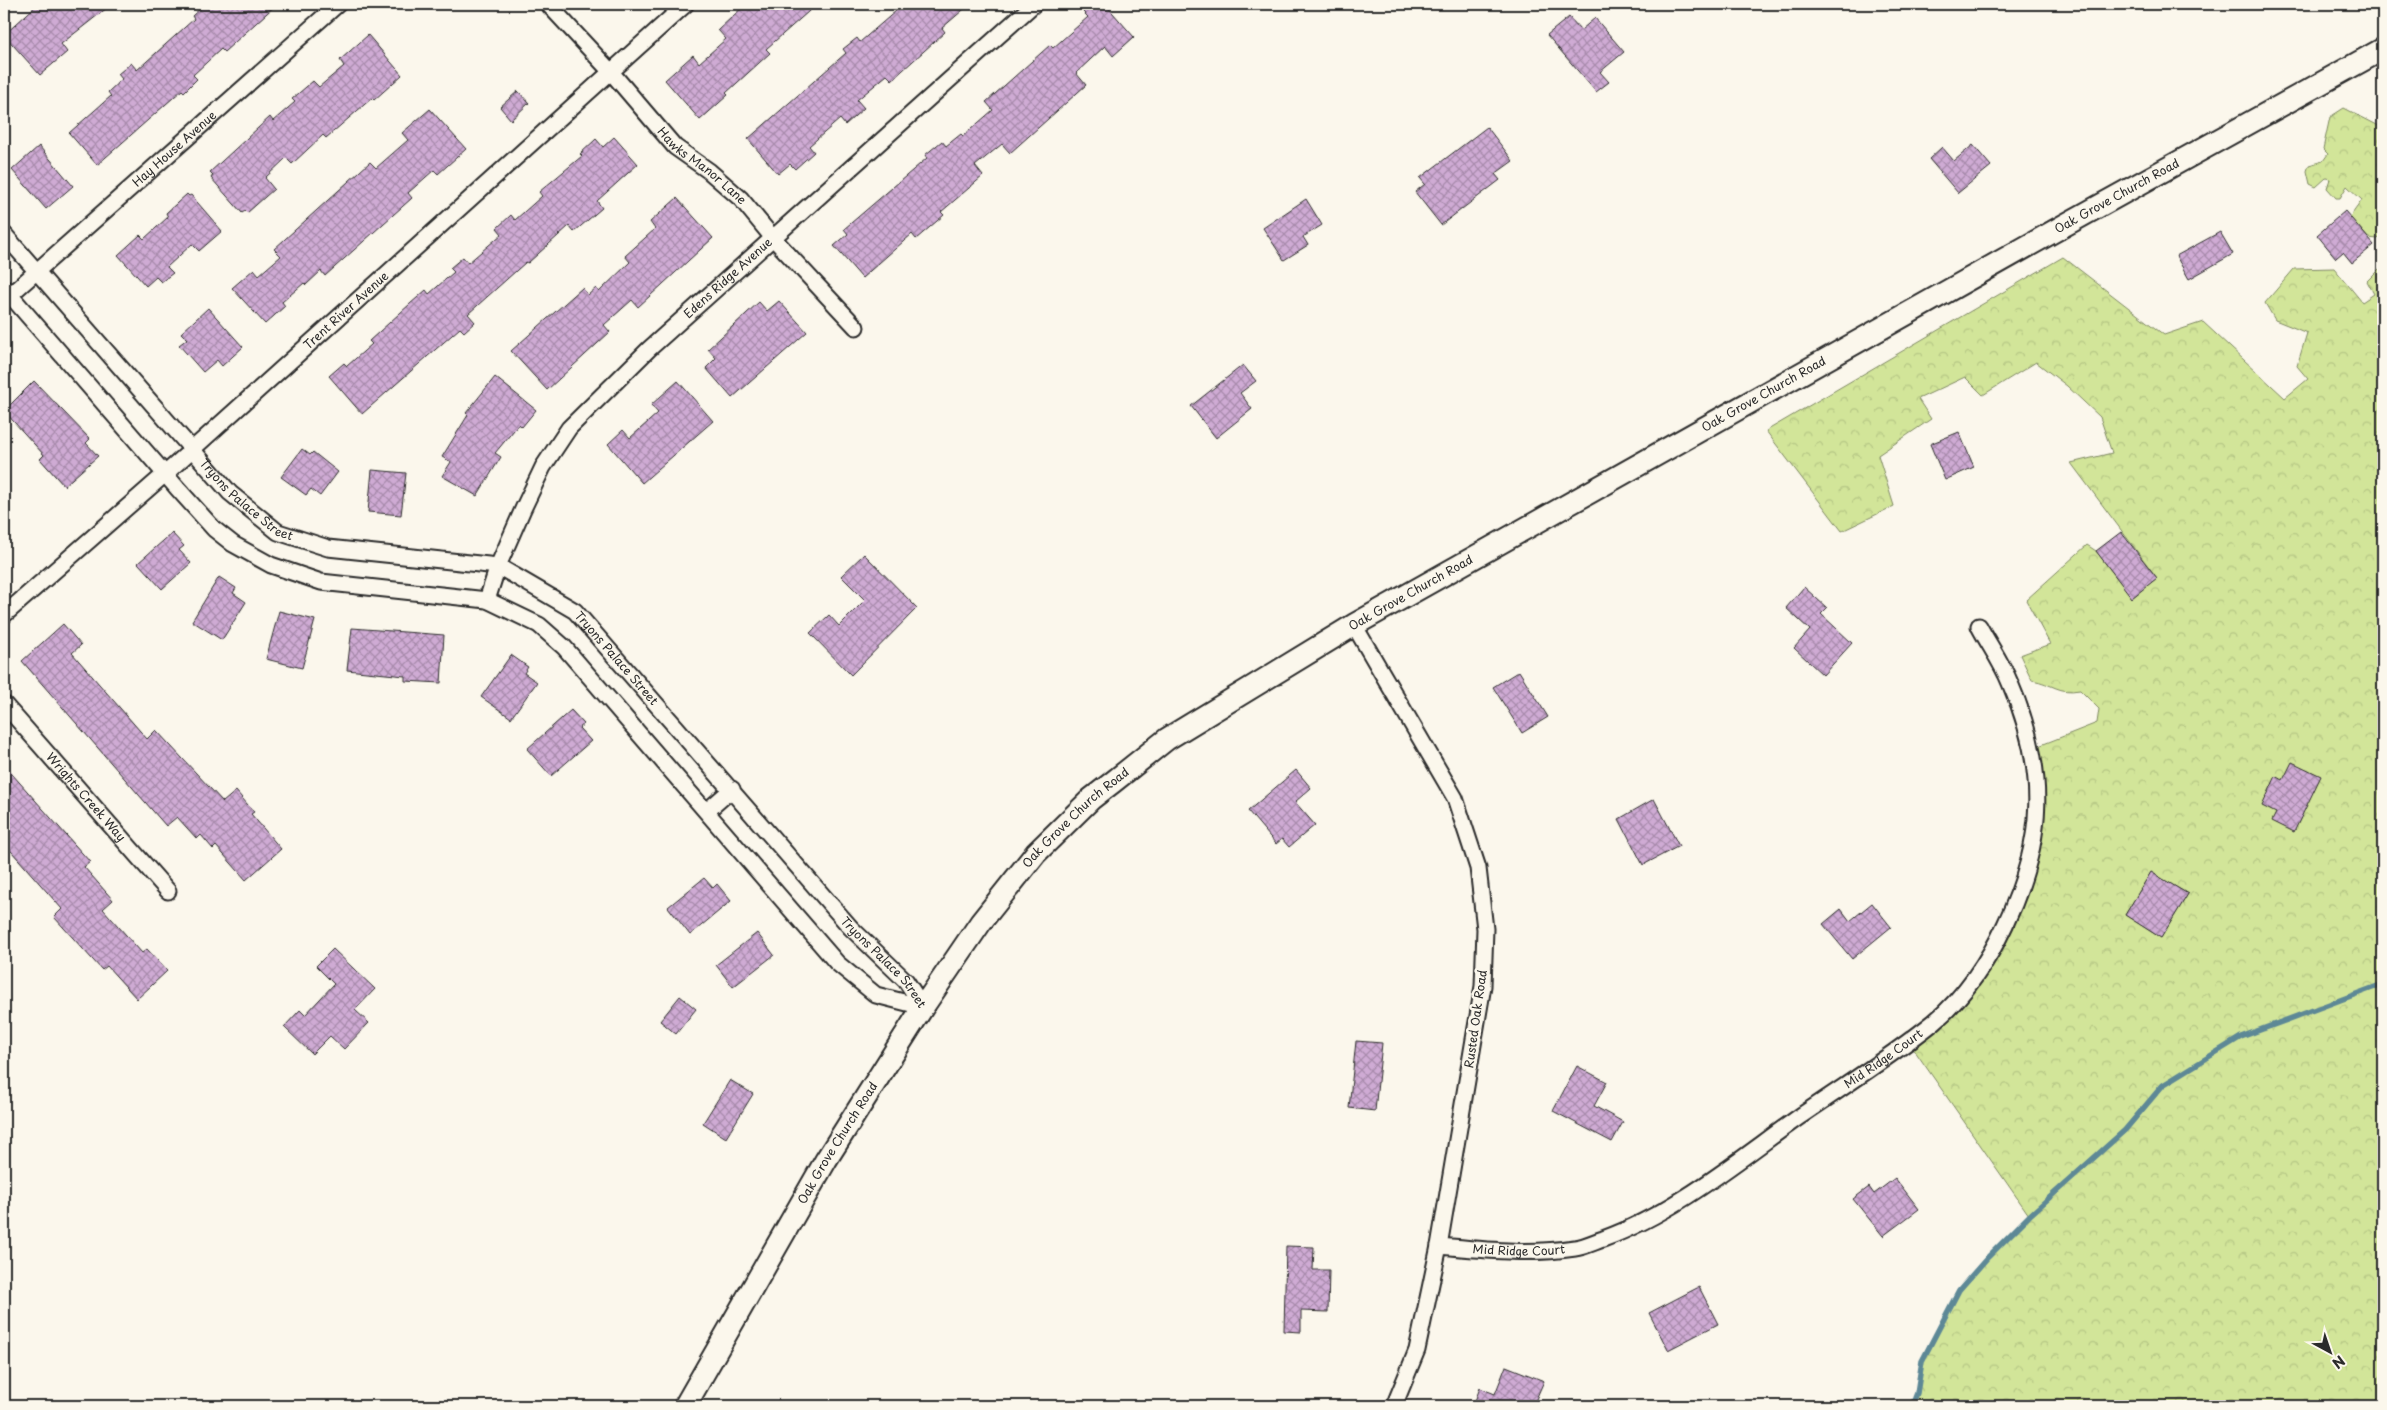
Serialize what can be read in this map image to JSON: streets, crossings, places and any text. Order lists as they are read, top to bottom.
{
  "streets": {
    "main road": ["Oak Grove Church Road"],
    "street": [
      "Hay House Avenue",
      "Hawks Manor Lane",
      "Edens Ridge Avenue",
      "Trent River Avenue",
      "Tryons Palace Street",
      "Wrights Creek Way",
      "Rusted Oak Road",
      "Mid Ridge Court"
    ]
  },
  "crossings": [
    ["Hay House Avenue", "Tryons Palace Street"],
    ["Hawks Manor Lane", "Edens Ridge Avenue"],
    ["Hawks Manor Lane", "Trent River Avenue"],
    ["Oak Grove Church Road", "Tryons Palace Street"],
    ["Oak Grove Church Road", "Rusted Oak Road"],
    ["Edens Ridge Avenue", "Tryons Palace Street"],
    ["Trent River Avenue", "Tryons Palace Street"],
    ["Rusted Oak Road", "Mid Ridge Court"]
  ],
  "north": "bottom right"
}
